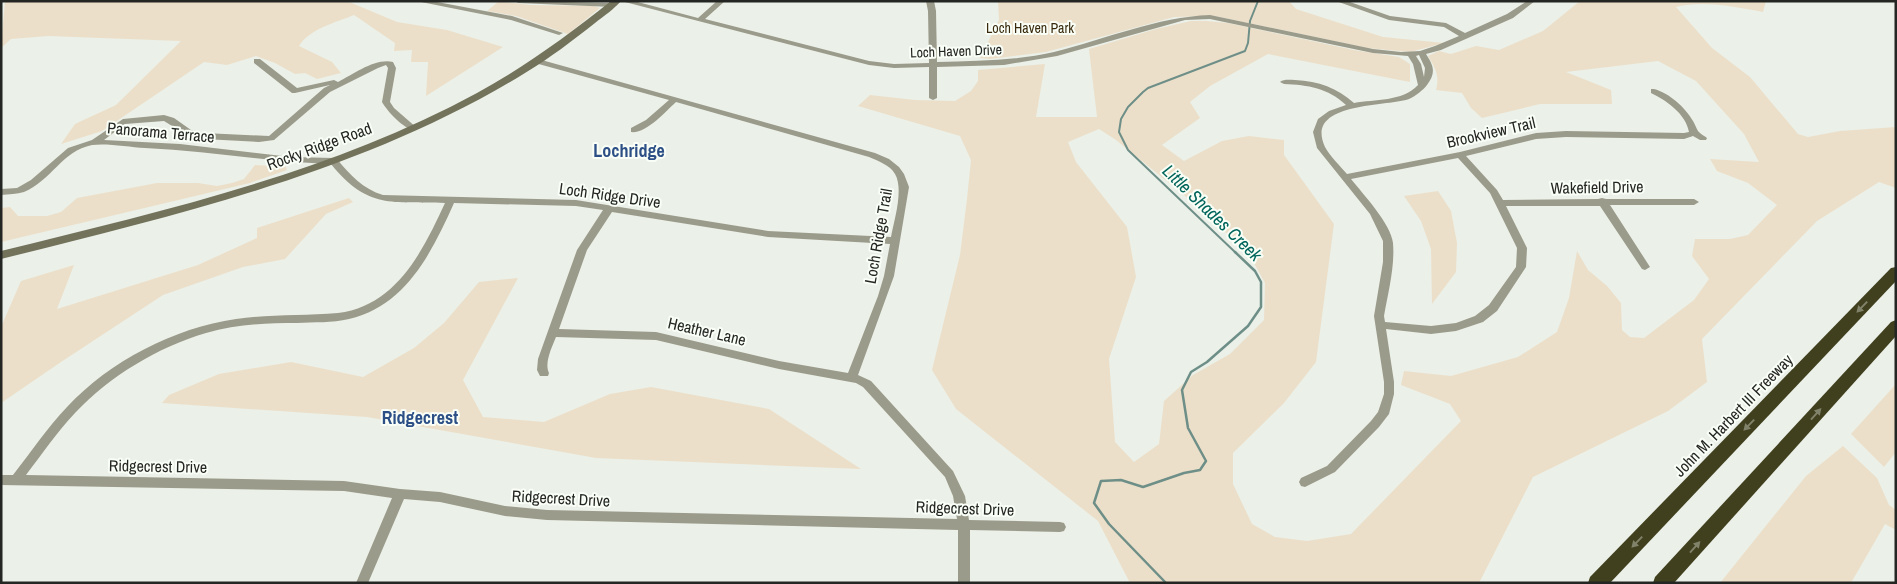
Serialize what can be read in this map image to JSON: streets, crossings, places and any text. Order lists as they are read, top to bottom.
{
  "streets": {
    "highway": ["John M. Harbert III Freeway"],
    "main road": ["Rocky Ridge Road"],
    "street": [
      "Loch Haven Drive",
      "Panorama Terrace",
      "Brookview Trail",
      "Wakefield Drive",
      "Loch Ridge Drive",
      "Loch Ridge Trail",
      "Heather Lane",
      "Ridgecrest Drive"
    ]
  },
  "crossings": [
    ["Panorama Terrace", "Rocky Ridge Road"],
    ["Panorama Terrace", "Loch Ridge Drive"],
    ["Rocky Ridge Road", "Loch Ridge Drive"],
    ["Rocky Ridge Road", "Loch Ridge Trail"],
    ["Loch Ridge Drive", "Loch Ridge Trail"],
    ["Loch Ridge Trail", "Heather Lane"]
  ],
  "districts": ["Lochridge", "Ridgecrest"],
  "water": ["Little Shades Creek"],
  "parks": ["Loch Haven Park"]
}
